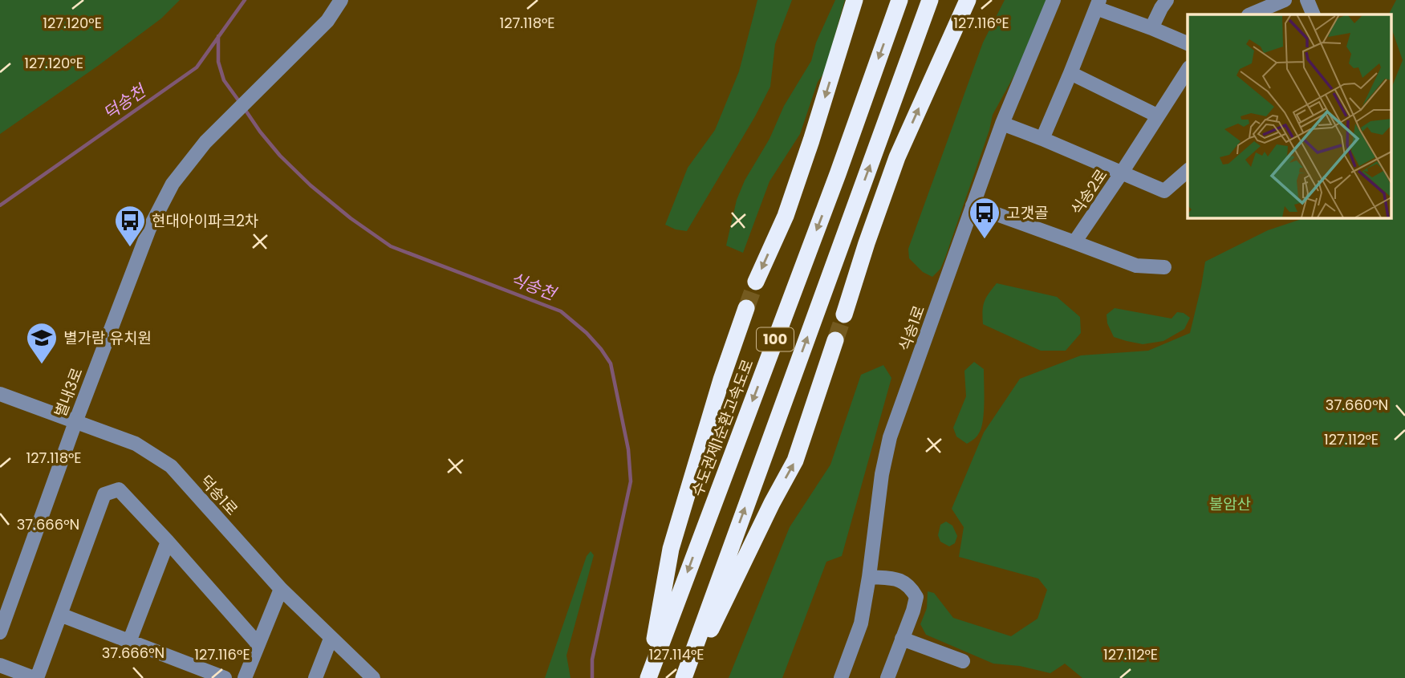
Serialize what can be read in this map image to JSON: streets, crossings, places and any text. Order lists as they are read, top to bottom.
{
  "streets": {
    "highway": ["100", "수도권제1순환고속도로"],
    "street": [
      "식송2로",
      "식송1로",
      "별내3로",
      "덕송1로"
    ]
  },
  "crossings": [
    ["별내3로", "덕송1로"]
  ],
  "water": ["덕송천", "식송천"],
  "parks": ["불암산"],
  "places": {
    "bus stop": ["고갯골", "현대아이파크2차"],
    "school or university": ["별가람 유치원"]
  },
  "coordinates": [
    "127.120°E",
    "127.118°E",
    "127.116°E",
    "37.660°N",
    "127.112°E",
    "37.666°N",
    "127.114°E"
  ]
}
